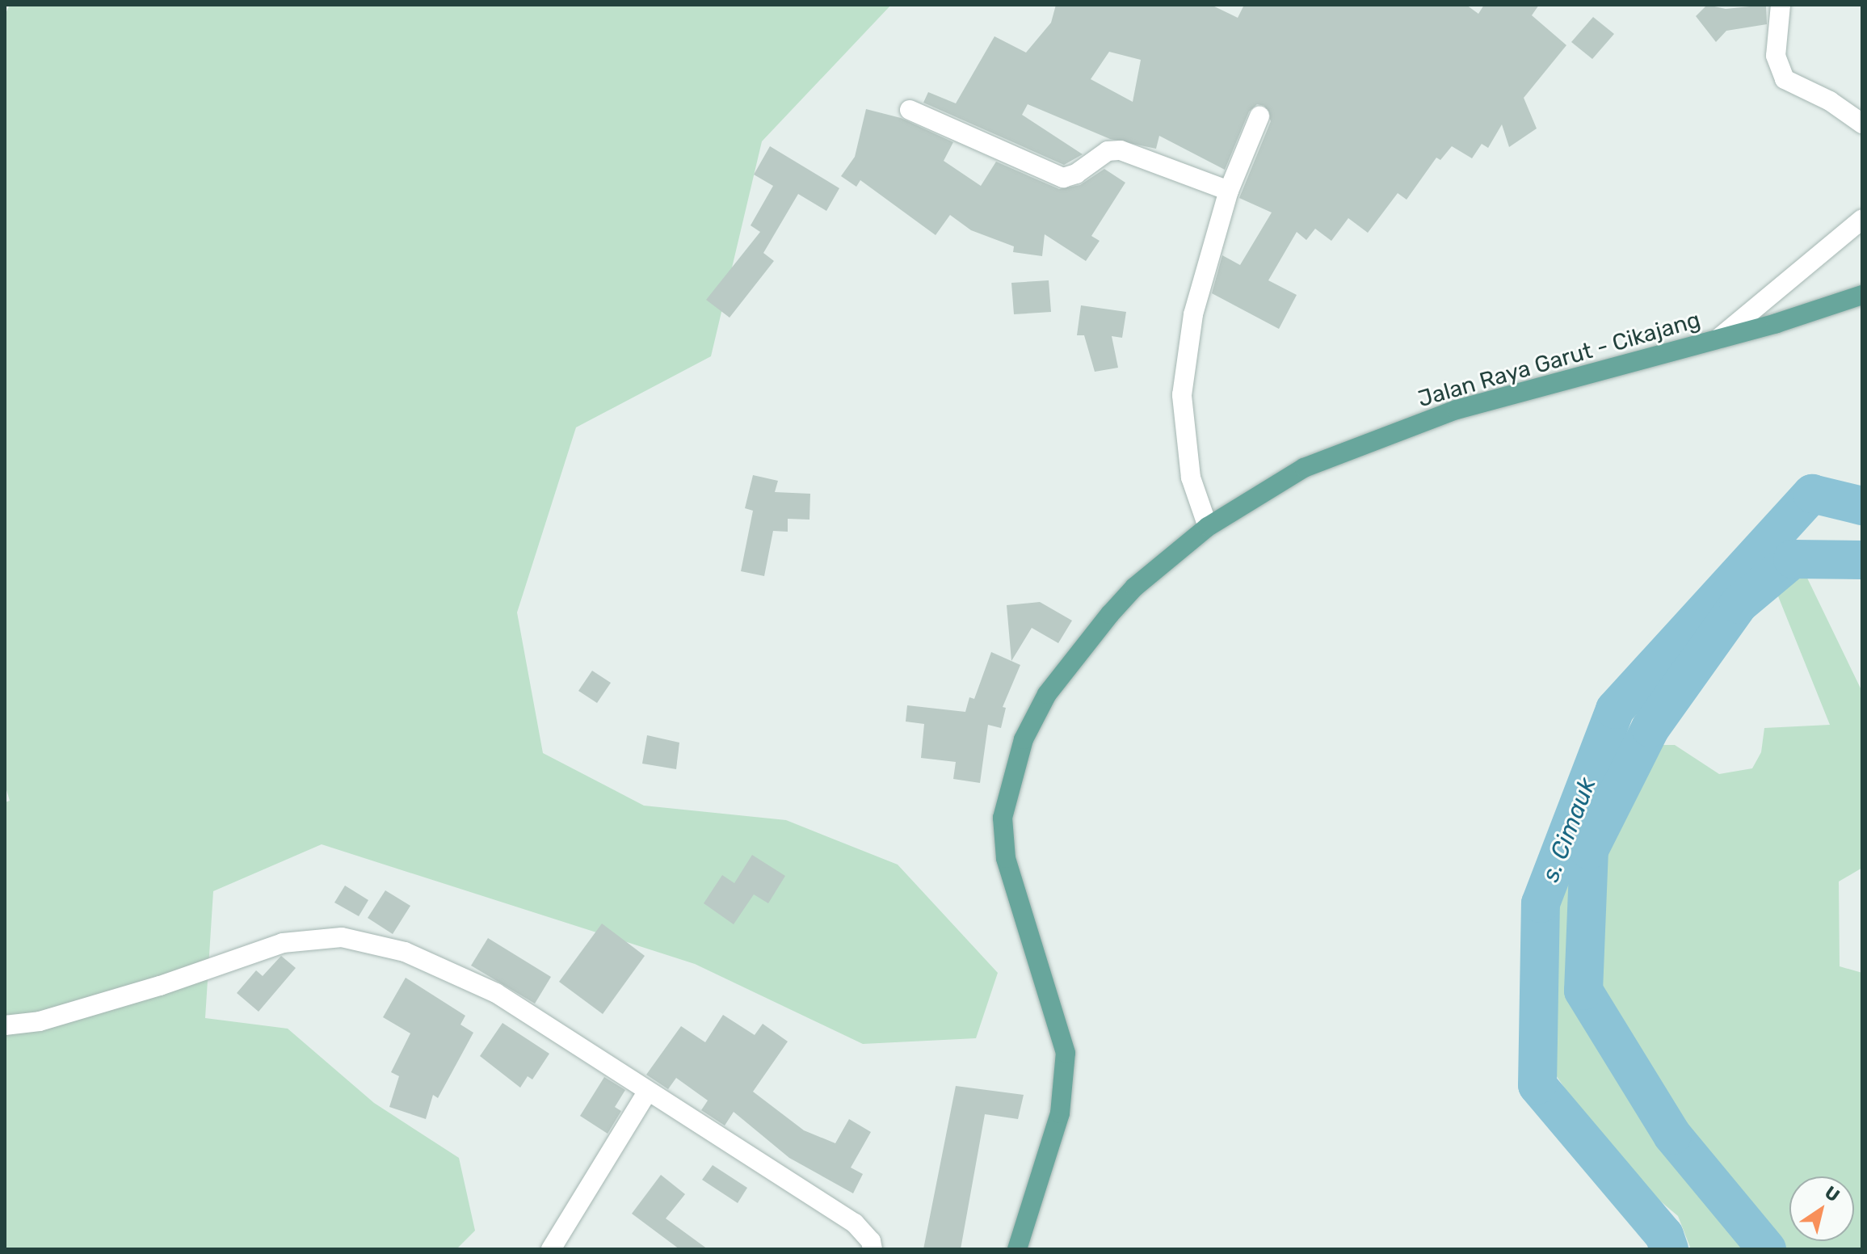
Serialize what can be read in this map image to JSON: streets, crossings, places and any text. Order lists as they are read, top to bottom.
{
  "streets": {
    "main road": ["Jalan Raya Garut - Cikajang"]
  },
  "water": ["s. Cimauk"],
  "north": "top right"
}
